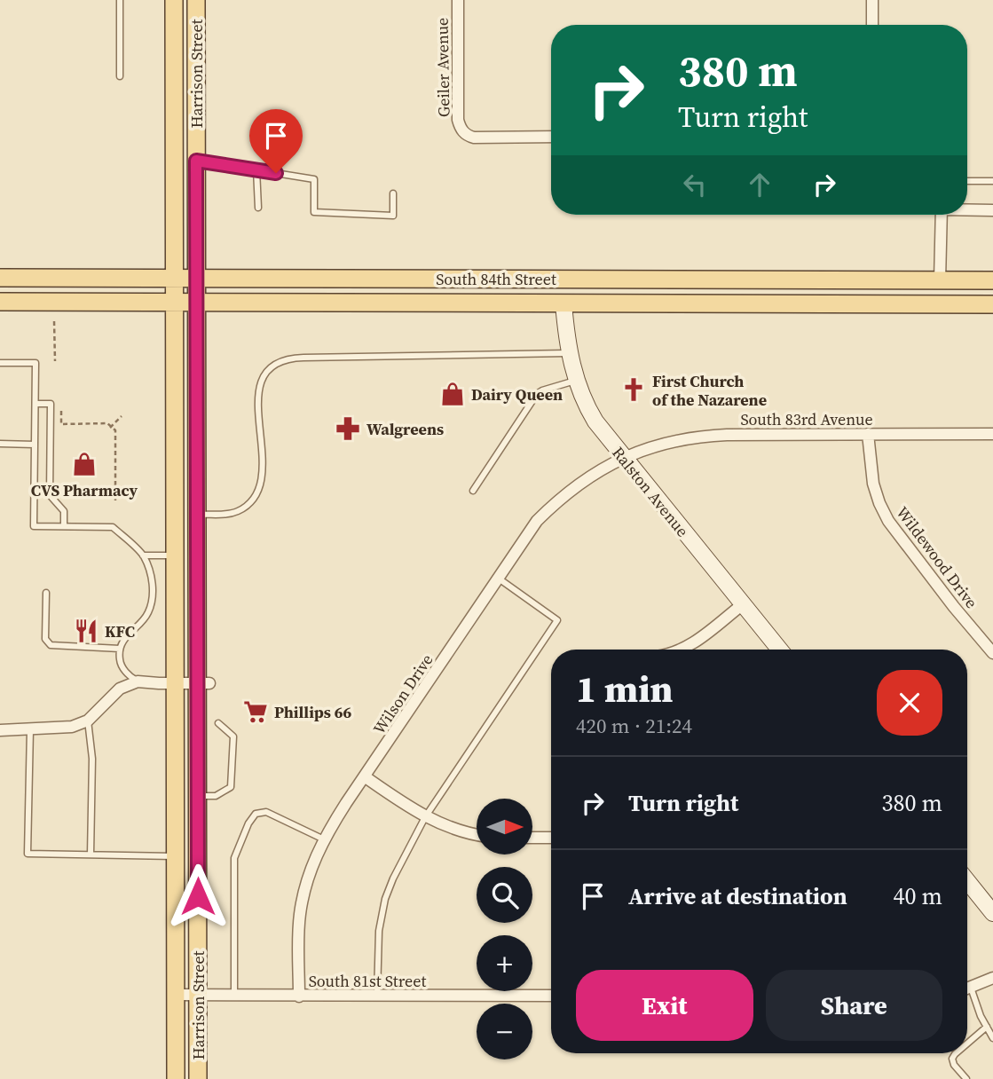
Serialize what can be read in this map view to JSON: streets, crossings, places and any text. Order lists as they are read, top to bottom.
{
  "streets": {
    "main road": ["Harrison Street", "South 84th Street"],
    "street": [
      "Geiler Avenue",
      "South 83rd Avenue",
      "Ralston Avenue",
      "Wildewood Drive",
      "Wilson Drive",
      "South 81st Street"
    ]
  },
  "crossings": [
    ["Harrison Street", "South 84th Street"],
    ["Harrison Street", "South 81st Street"],
    ["South 84th Street", "Ralston Avenue"],
    ["South 83rd Avenue", "Ralston Avenue"],
    ["South 83rd Avenue", "Wildewood Drive"],
    ["South 83rd Avenue", "Wilson Drive"],
    ["Ralston Avenue", "Wilson Drive"],
    ["Wilson Drive", "South 81st Street"]
  ],
  "places": {
    "church": ["First Church of the Nazarene"],
    "shop": ["Dairy Queen", "CVS Pharmacy"],
    "pharmacy": ["Walgreens"],
    "restaurant": ["KFC"],
    "supermarket": ["Phillips 66"]
  },
  "north": "right",
  "page": {
    "turn": ["380 m", "Turn right"],
    "heading": ["1 min", "420 m · 21:24"],
    "list": [
      {
        "name": "Turn right",
        "value": "380 m"
      },
      {
        "name": "Arrive at destination",
        "value": "40 m"
      }
    ],
    "map_buttons": ["+", "−"],
    "buttons": ["Exit", "Share"]
  }
}
